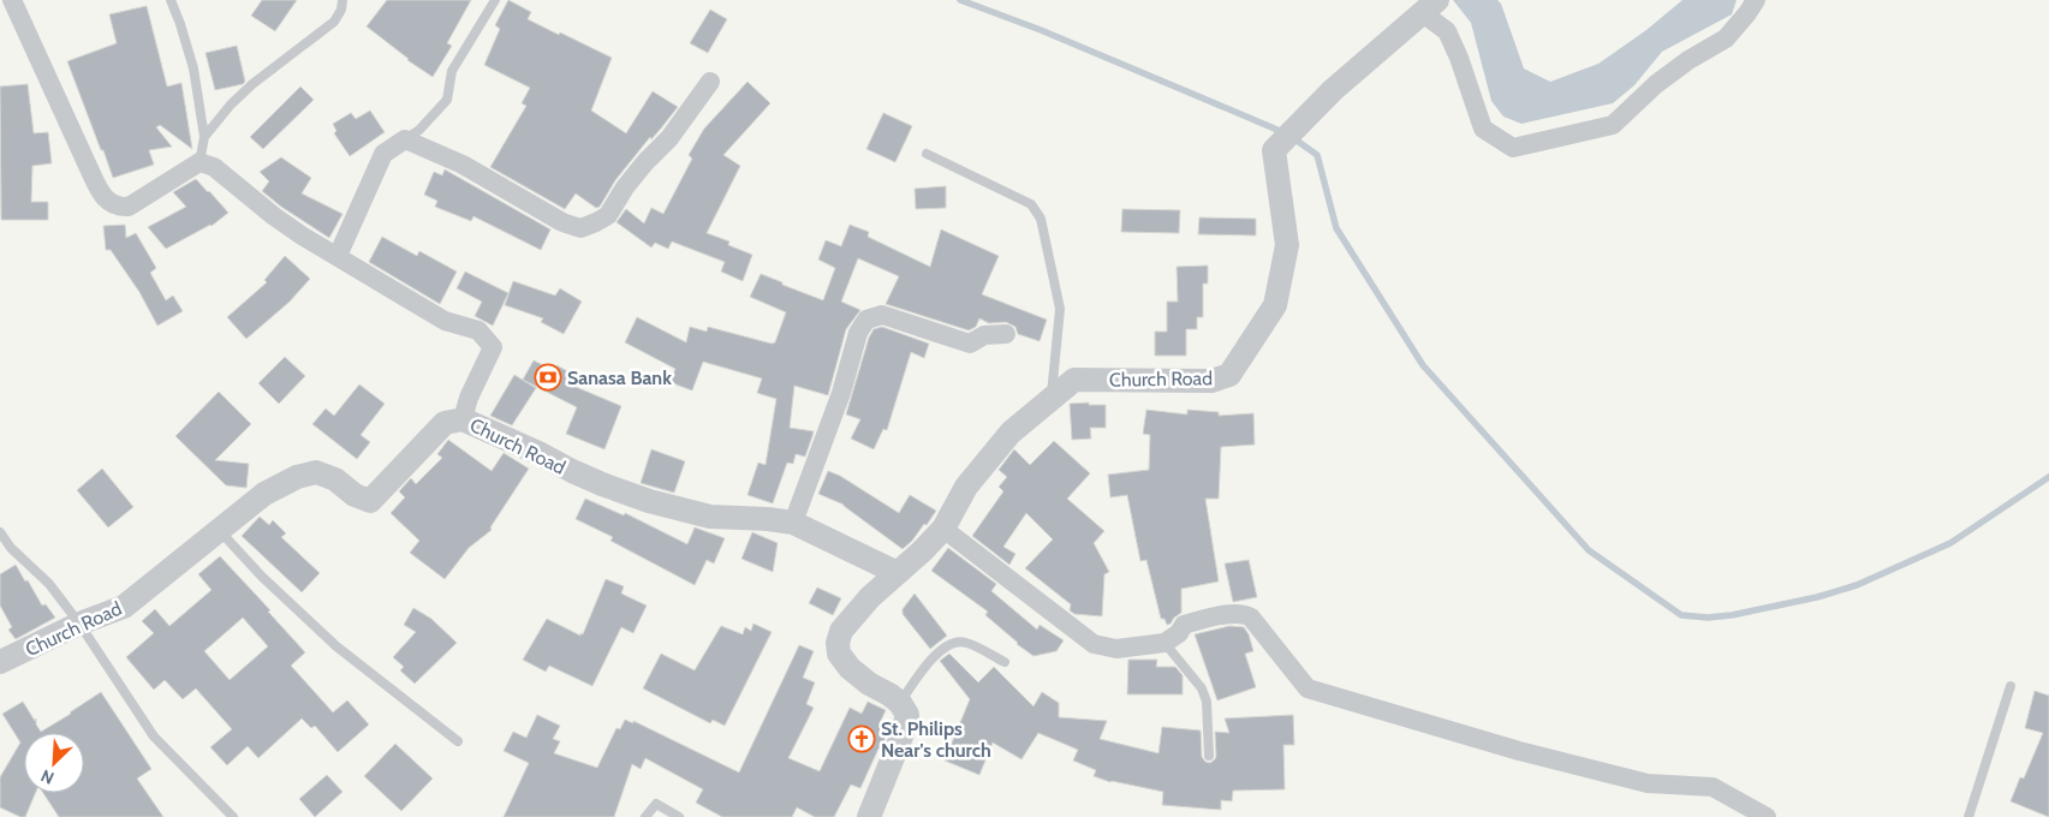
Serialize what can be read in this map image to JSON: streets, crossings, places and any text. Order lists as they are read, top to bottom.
{
  "streets": {
    "street": ["Church Road"]
  },
  "places": {
    "bank": ["Sanasa Bank"],
    "church": ["St. Philips Near's church"]
  },
  "north": "bottom left"
}
